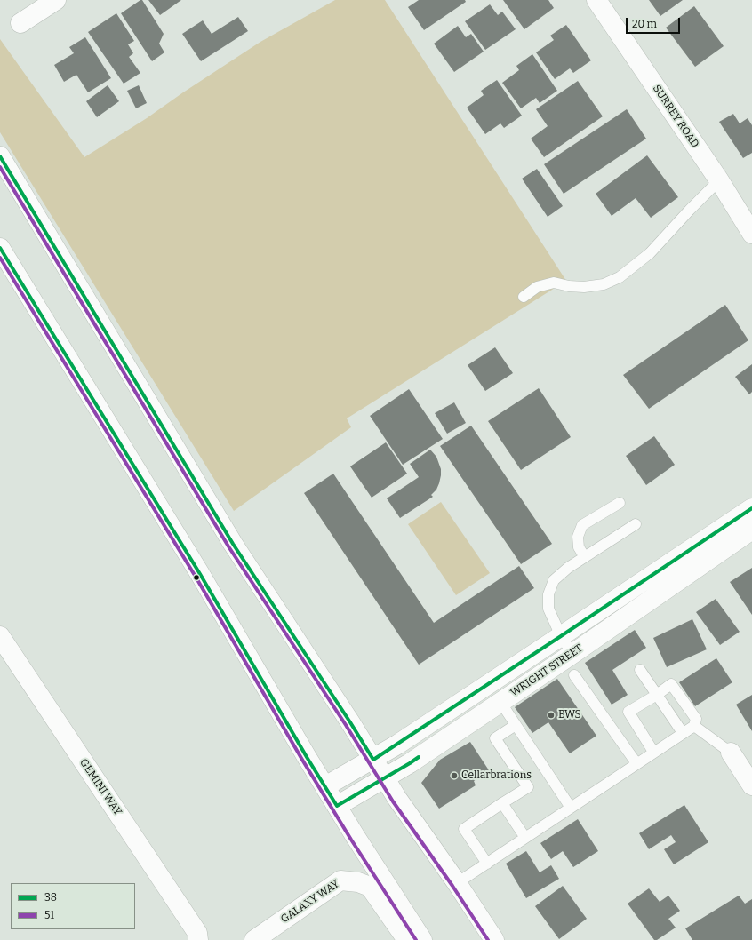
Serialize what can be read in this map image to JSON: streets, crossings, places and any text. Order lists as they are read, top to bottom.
{
  "streets": {
    "main road": [
      "SURREY ROAD",
      "WRIGHT STREET",
      "GEMINI WAY",
      "GALAXY WAY"
    ]
  },
  "places": ["BWS", "Cellarbrations"],
  "lines": ["transit line 38", "transit line 51"],
  "legend": ["38", "51"],
  "scale_bar": "20 m"
}
